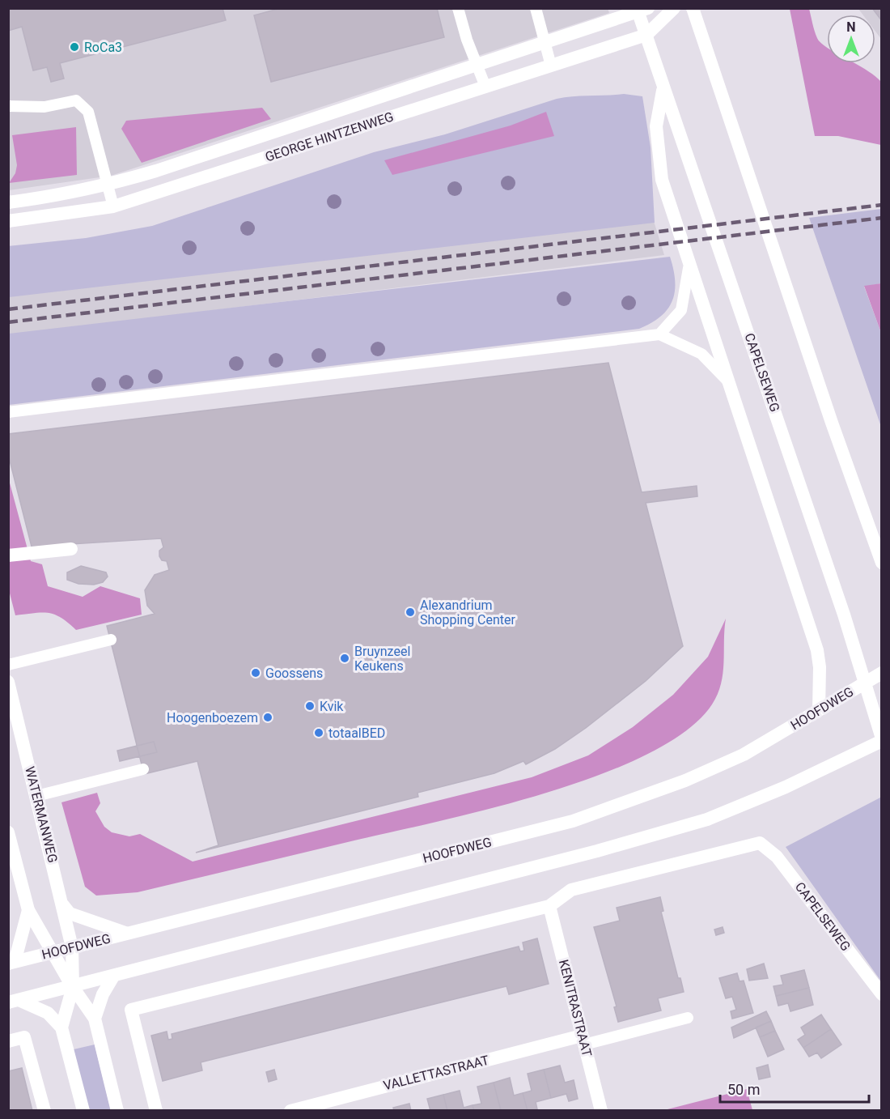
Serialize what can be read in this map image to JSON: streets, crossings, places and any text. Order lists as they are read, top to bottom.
{
  "streets": {
    "main road": [
      "GEORGE HINTZENWEG",
      "CAPELSEWEG",
      "HOOFDWEG",
      "WATERMANWEG",
      "KENITRASTRAAT",
      "VALLETTASTRAAT"
    ]
  },
  "crossings": [
    ["GEORGE HINTZENWEG", "CAPELSEWEG"],
    ["CAPELSEWEG", "HOOFDWEG"],
    ["CAPELSEWEG", "KENITRASTRAAT"],
    ["HOOFDWEG", "WATERMANWEG"],
    ["KENITRASTRAAT", "VALLETTASTRAAT"]
  ],
  "places": [
    "RoCa3",
    "Alexandrium Shopping Center",
    "Bruynzeel Keukens",
    "Goossens",
    "Kvik",
    "Hoogenboezem",
    "totaalBED"
  ],
  "scale_bar": "50 m",
  "north": "top"
}
